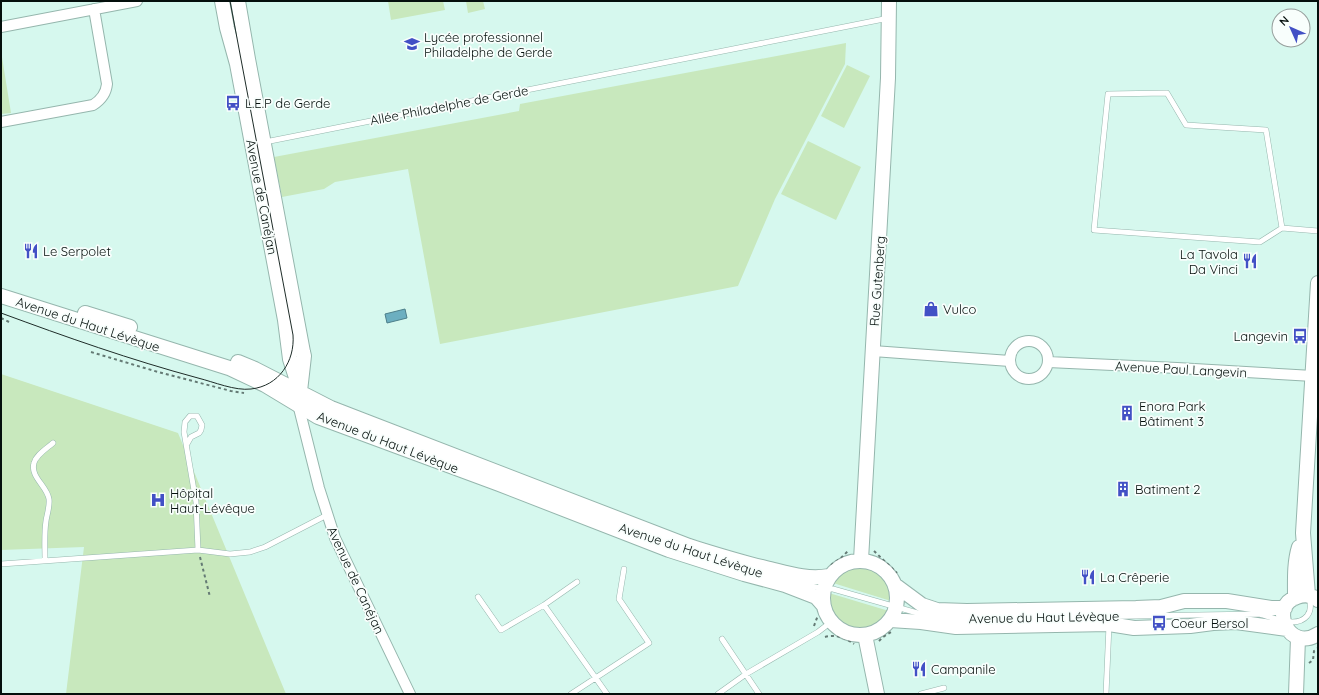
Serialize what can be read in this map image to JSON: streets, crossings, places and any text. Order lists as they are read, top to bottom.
{
  "streets": {
    "main road": ["Avenue de Canéjan", "Rue Gutenberg", "Avenue du Haut Lévèque"],
    "street": ["Avenue Paul Langevin"],
    "lane": ["Allée Philadelphe de Gerde"]
  },
  "crossings": [
    ["Allée Philadelphe de Gerde", "Avenue de Canéjan"],
    ["Allée Philadelphe de Gerde", "Rue Gutenberg"],
    ["Avenue de Canéjan", "Avenue du Haut Lévèque"]
  ],
  "places": {
    "school or university": ["Lycée professionnel Philadelphe de Gerde"],
    "bus stop": ["L.E.P de Gerde", "Langevin", "Coeur Bersol"],
    "restaurant": [
      "Le Serpolet",
      "La Tavola Da Vinci",
      "La Crêperie",
      "Campanile"
    ],
    "shop": ["Vulco"],
    "building": ["Enora Park Bâtiment 3", "Batiment 2"],
    "hospital": ["Hôpital Haut-Lévêque"]
  },
  "north": "top left"
}
